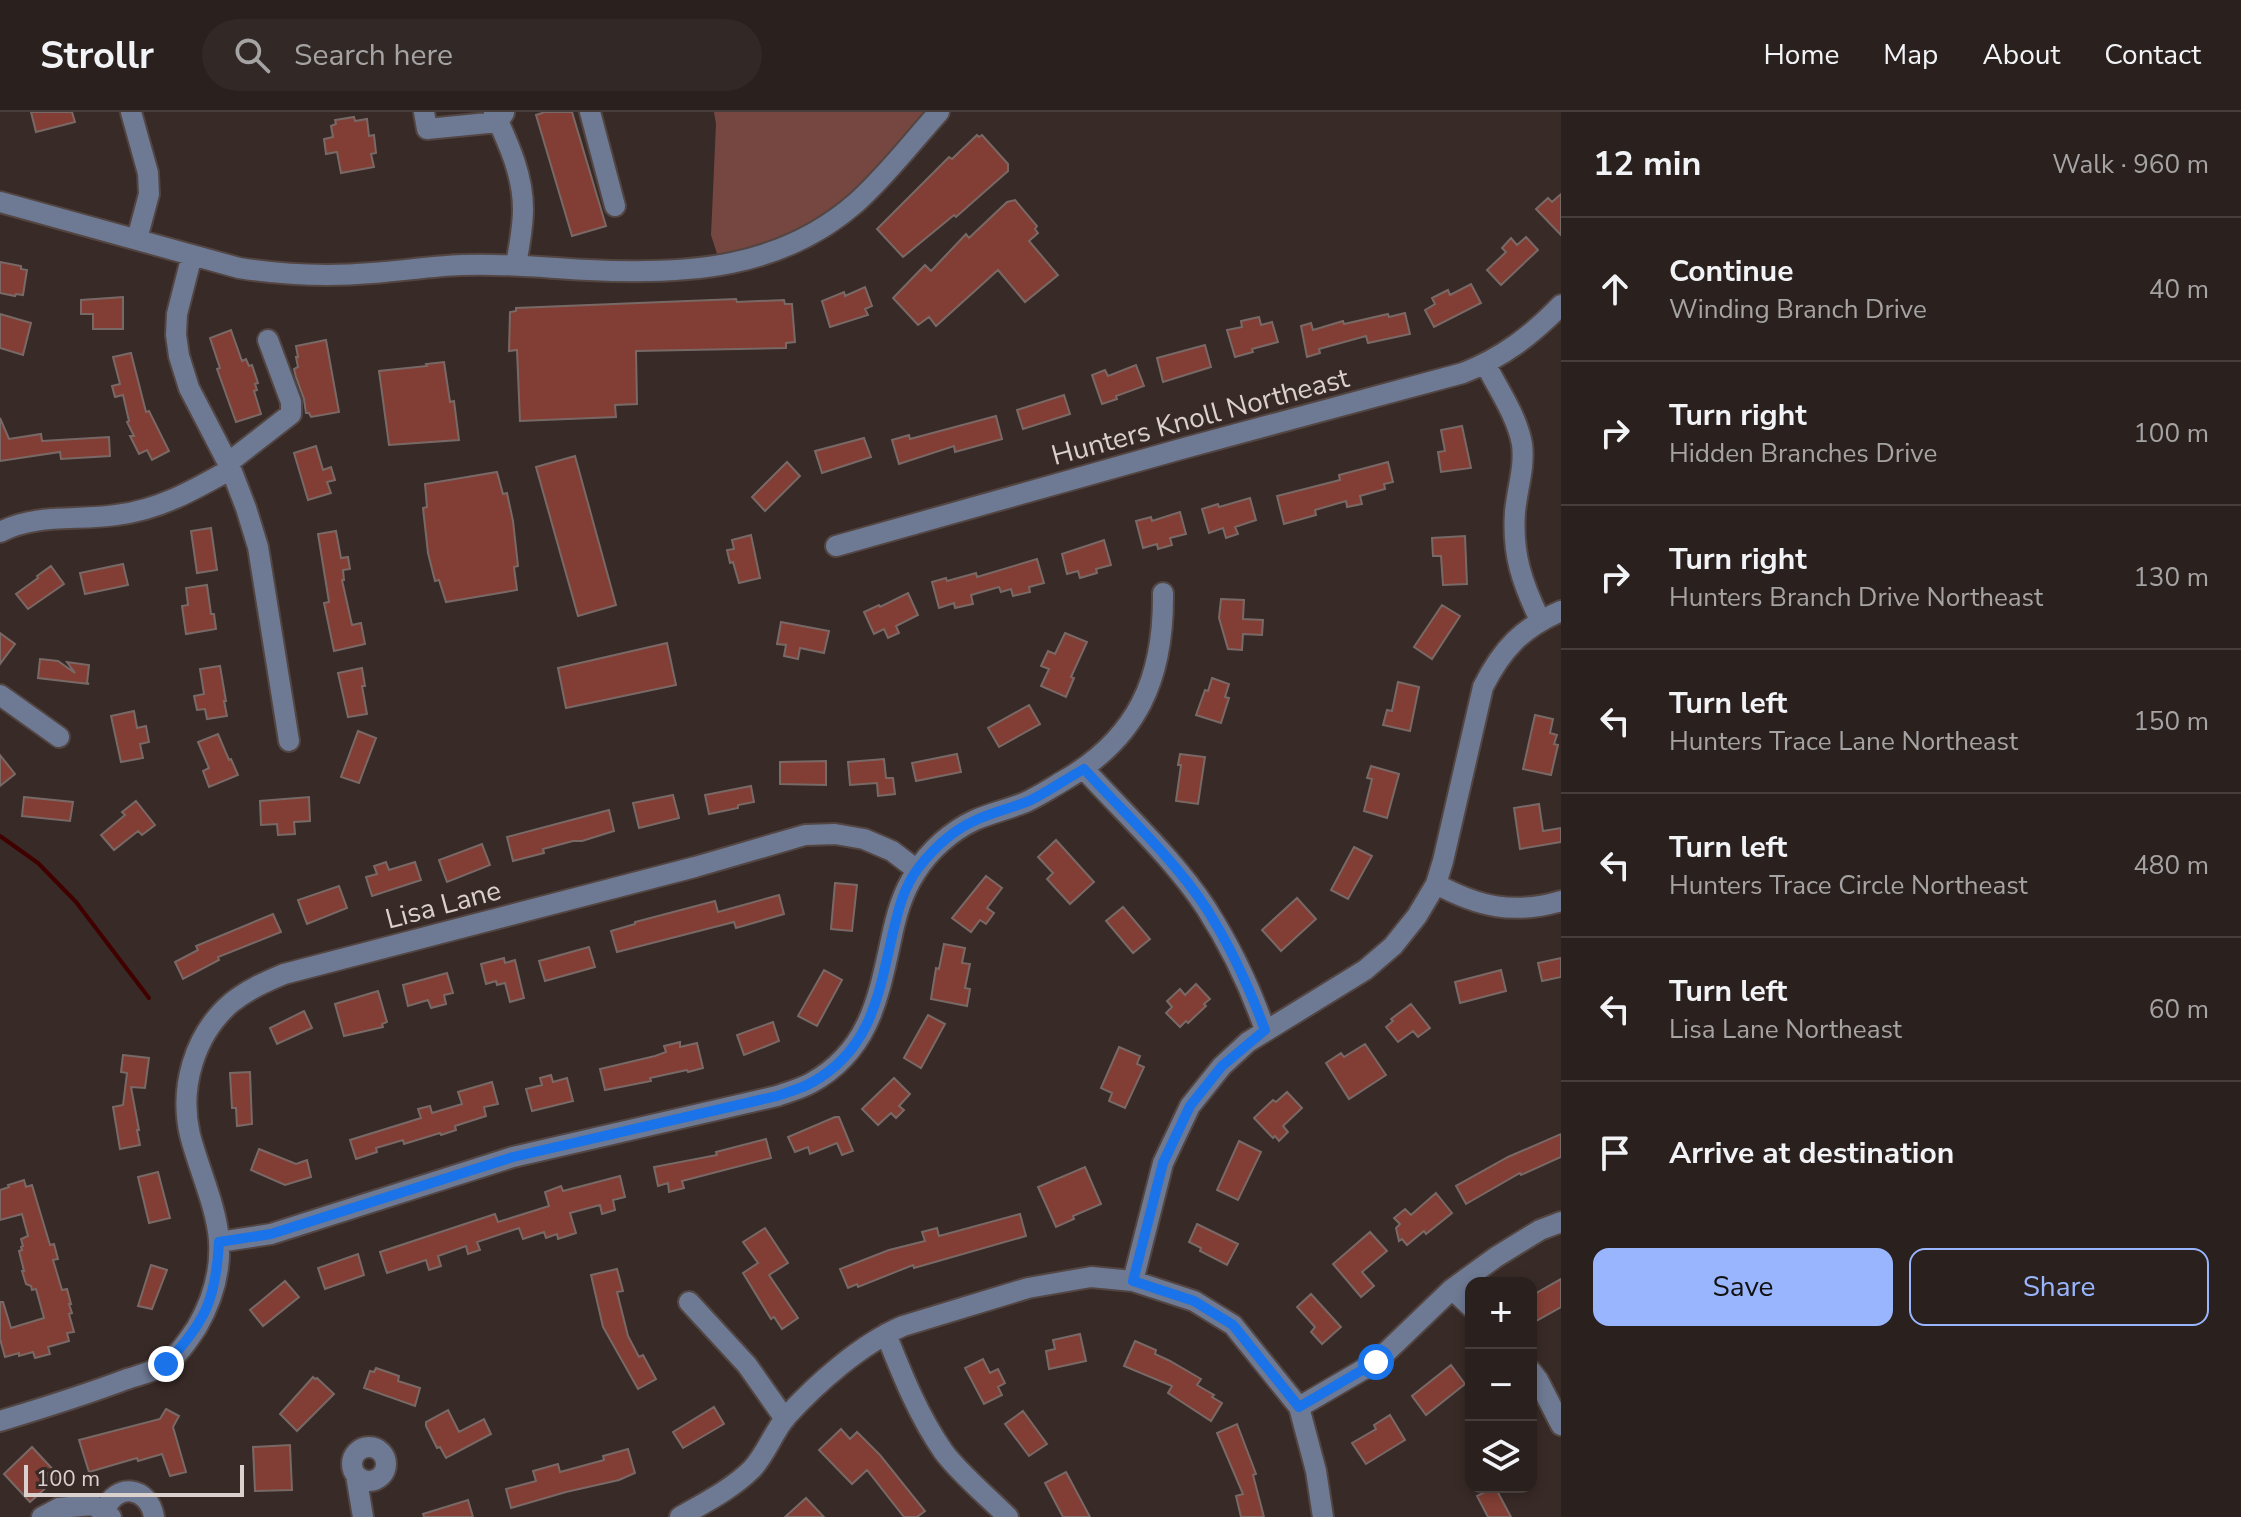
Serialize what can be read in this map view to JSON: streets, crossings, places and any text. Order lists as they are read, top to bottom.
{
  "streets": {
    "street": ["Hunters Knoll Northeast", "Lisa Lane"]
  },
  "scale_bar": "100 m",
  "page": {
    "header": "Strollr",
    "search": "Search here",
    "nav": [
      "Home",
      "Map",
      "About",
      "Contact"
    ],
    "heading": ["12 min", "Walk · 960 m"],
    "list": [
      ["Continue", "Winding Branch Drive", "40 m"],
      ["Turn right", "Hidden Branches Drive", "100 m"],
      ["Turn right", "Hunters Branch Drive Northeast", "130 m"],
      ["Turn left", "Hunters Trace Lane Northeast", "150 m"],
      ["Turn left", "Hunters Trace Circle Northeast", "480 m"],
      ["Turn left", "Lisa Lane Northeast", "60 m"],
      "Arrive at destination"
    ],
    "buttons": ["Save", "Share"],
    "map_buttons": ["+", "−"],
    "scale": "100 m"
  }
}
